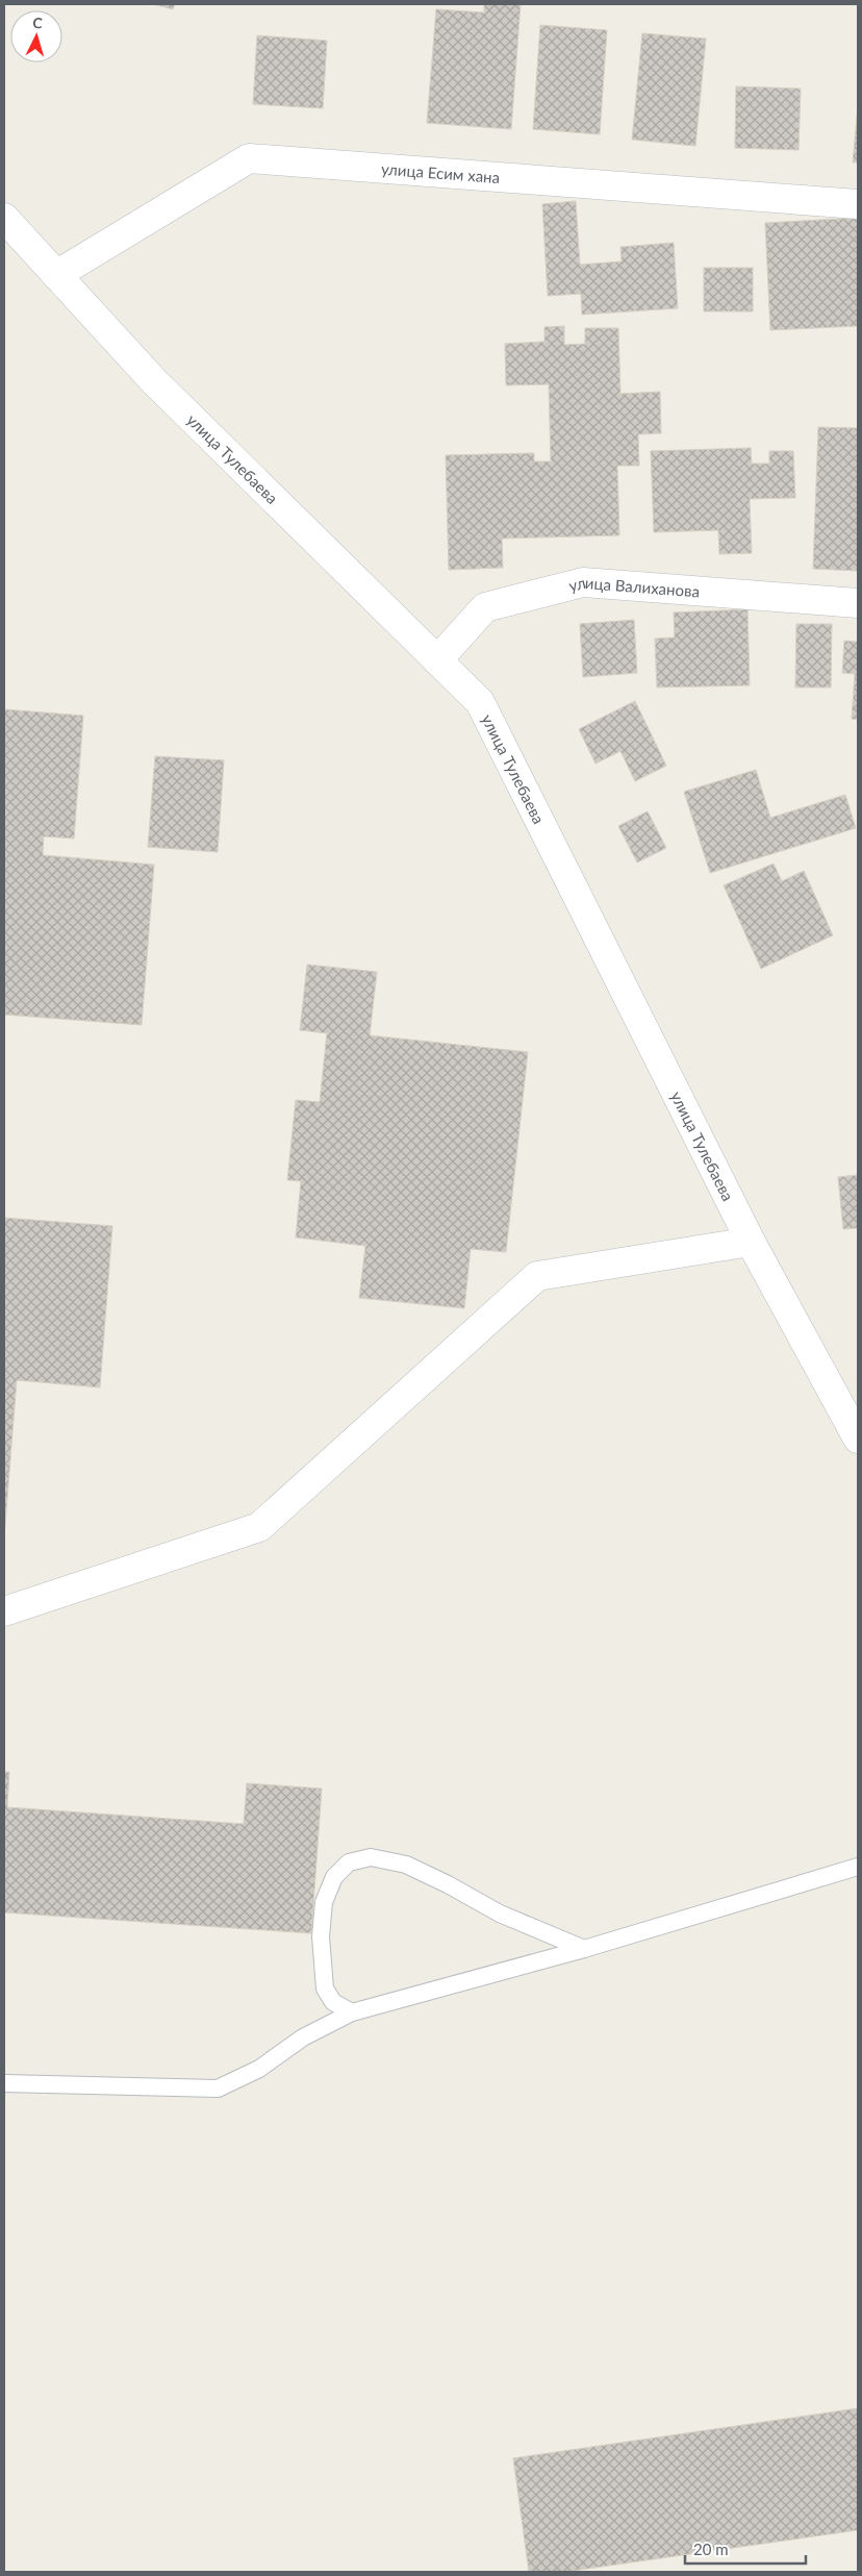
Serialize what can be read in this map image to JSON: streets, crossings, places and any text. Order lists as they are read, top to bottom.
{
  "streets": {
    "street": ["улица Есим хана", "улица Тулебаева", "улица Валиханова"]
  },
  "crossings": [
    ["улица Есим хана", "улица Тулебаева"],
    ["улица Тулебаева", "улица Валиханова"]
  ],
  "scale_bar": "20 m",
  "north": "top"
}
